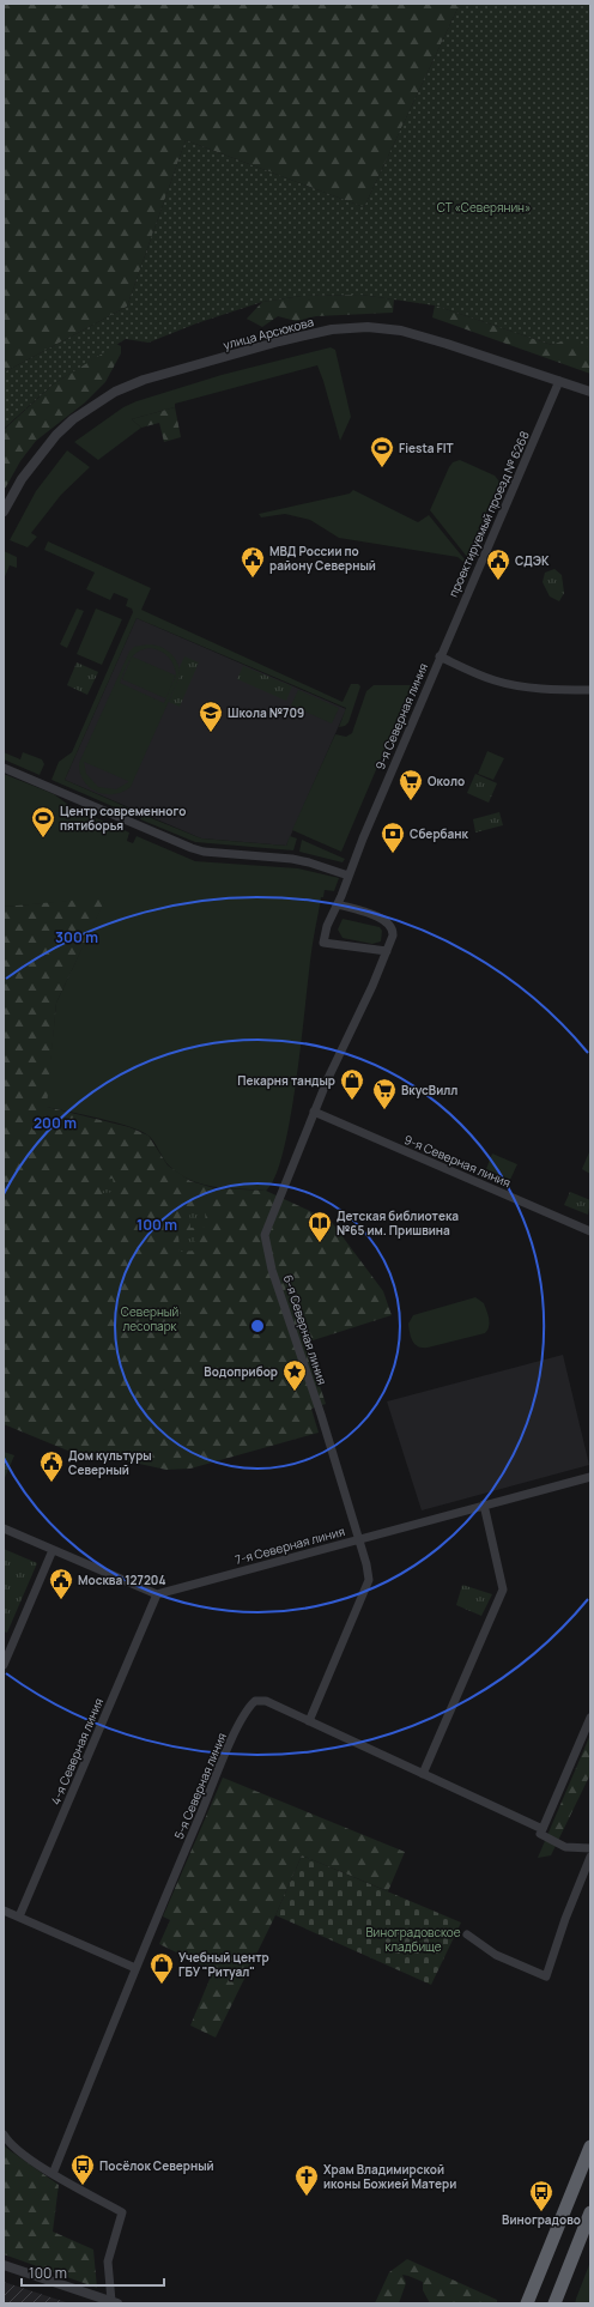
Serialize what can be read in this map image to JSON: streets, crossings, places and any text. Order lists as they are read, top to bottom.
{
  "streets": {
    "street": [
      "улица Арсюкова",
      "проектируемый проезд № 6268",
      "9-я Северная линия",
      "6-я Северная линия",
      "7-я Северная линия",
      "4-я Северная линия",
      "5-я Северная линия"
    ]
  },
  "crossings": [
    ["улица Арсюкова", "проектируемый проезд № 6268"],
    ["проектируемый проезд № 6268", "9-я Северная линия"],
    ["9-я Северная линия", "6-я Северная линия"],
    ["6-я Северная линия", "7-я Северная линия"],
    ["6-я Северная линия", "5-я Северная линия"],
    ["7-я Северная линия", "4-я Северная линия"]
  ],
  "parks": ["СТ «Северянин»", "Северный лесопарк", "Виноградовское кладбище"],
  "places": {
    "sports": ["Fiesta FIT", "Центр современного пятиборья"],
    "public building": [
      "МВД России по району Северный",
      "СДЭК",
      "Дом культуры Северный",
      "Москва 127204"
    ],
    "school or university": ["Школа №709"],
    "supermarket": ["Около", "ВкусВилл"],
    "bank": ["Сбербанк"],
    "shop": ["Пекарня тандыр", "Учебный центр ГБУ \"Ритуал\""],
    "library": ["Детская библиотека №65 им. Пришвина"],
    "place": ["Водоприбор"],
    "bus stop": ["Посёлок Северный", "Виноградово"],
    "church": ["Храм Владимирской иконы Божией Матери"]
  },
  "scale_bar": "100 m",
  "rings": ["300 m", "200 m", "100 m"]
}
